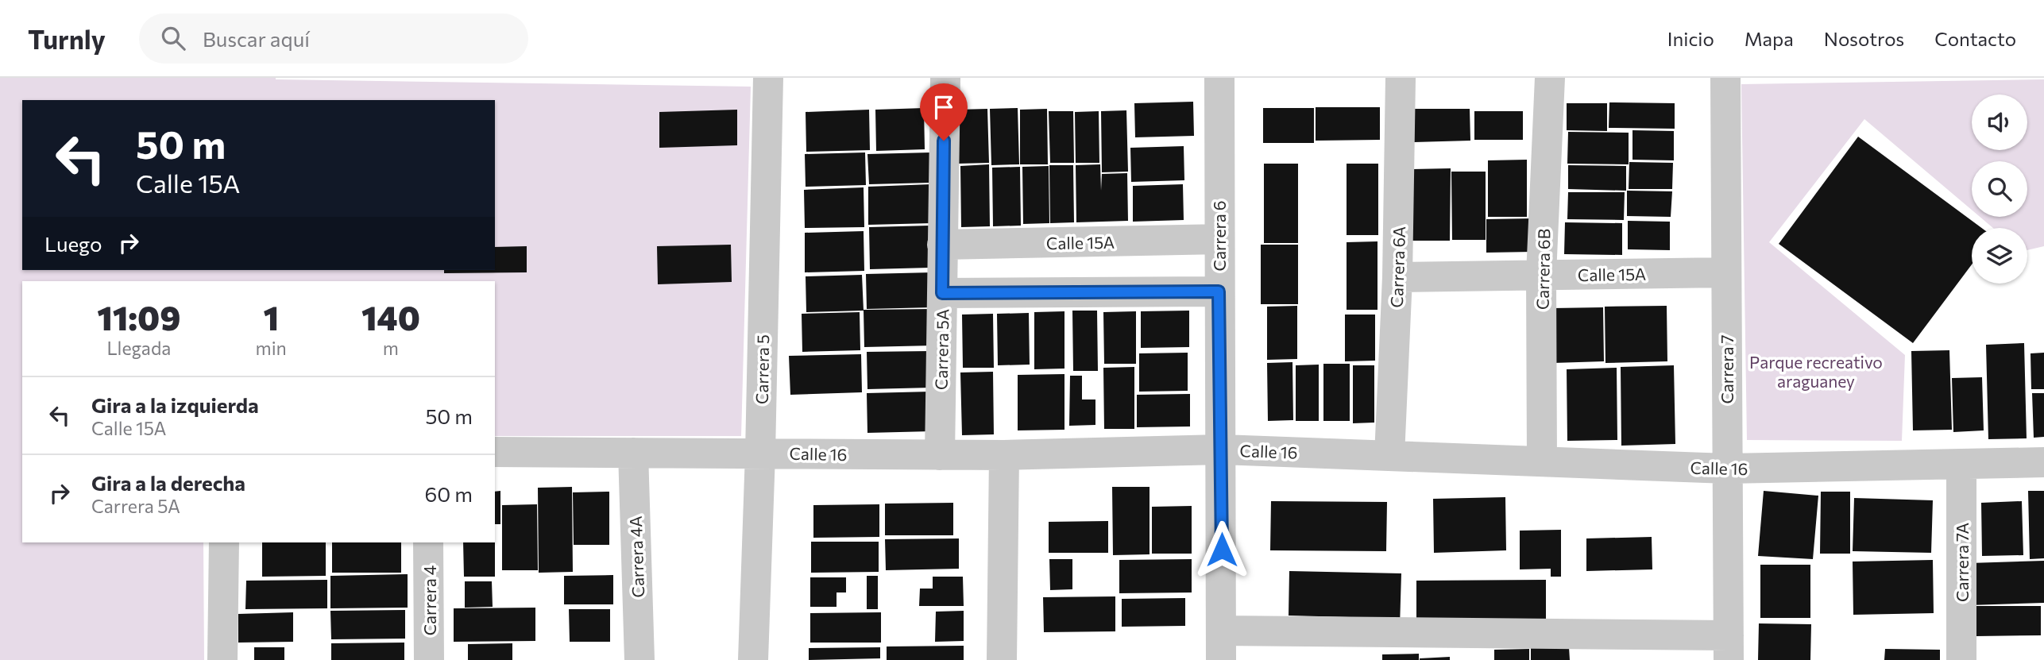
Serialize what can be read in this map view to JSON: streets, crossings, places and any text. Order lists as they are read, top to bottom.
{
  "streets": {
    "street": [
      "Carrera 6",
      "Calle 15A",
      "Carrera 6A",
      "Carrera 6B",
      "Carrera 5A",
      "Carrera 5",
      "Carrera 7",
      "Calle 16",
      "Carrera 4A",
      "Carrera 7A",
      "Carrera 4"
    ]
  },
  "crossings": [
    ["Carrera 6", "Calle 15A"],
    ["Carrera 6", "Calle 16"],
    ["Calle 15A", "Carrera 6A"],
    ["Calle 15A", "Carrera 6B"],
    ["Calle 15A", "Carrera 5A"],
    ["Calle 15A", "Carrera 7"],
    ["Carrera 6A", "Calle 16"],
    ["Carrera 6B", "Calle 16"],
    ["Carrera 5A", "Calle 16"],
    ["Carrera 5", "Calle 16"],
    ["Carrera 7", "Calle 16"],
    ["Calle 16", "Carrera 4A"],
    ["Calle 16", "Carrera 7A"]
  ],
  "parks": ["Parque recreativo araguaney"],
  "page": {
    "header": "Turnly",
    "search": "Buscar aquí",
    "nav": [
      "Inicio",
      "Mapa",
      "Nosotros",
      "Contacto"
    ],
    "turn": ["50 m", "Calle 15A"],
    "then": "Luego",
    "eta": [
      "11:09",
      "Llegada",
      "1",
      "min",
      "140",
      "m"
    ],
    "list": [
      {
        "name": "Gira a la izquierda",
        "note": "Calle 15A",
        "value": "50 m"
      },
      {
        "name": "Gira a la derecha",
        "note": "Carrera 5A",
        "value": "60 m"
      }
    ]
  }
}
